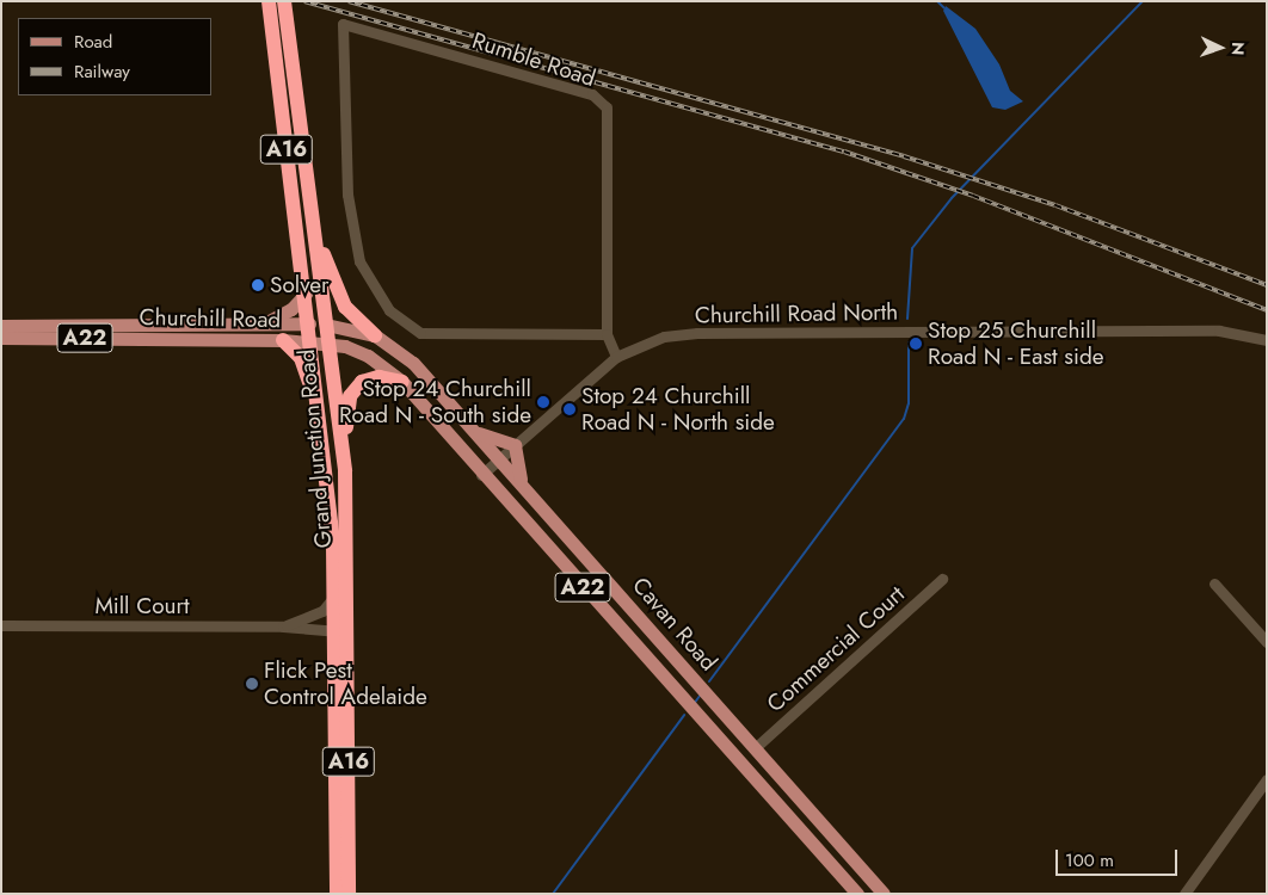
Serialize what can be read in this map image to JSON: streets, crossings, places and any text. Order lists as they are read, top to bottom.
{
  "streets": {
    "highway": [
      "A16",
      "A22",
      "Grand Junction Road",
      "Cavan Road"
    ],
    "main road": ["Churchill Road"],
    "street": [
      "Rumble Road",
      "Churchill Road North",
      "Mill Court",
      "Commercial Court"
    ]
  },
  "crossings": [
    ["Rumble Road", "Churchill Road North"],
    ["Churchill Road North", "Cavan Road"],
    ["Churchill Road", "Grand Junction Road"],
    ["Churchill Road", "Cavan Road"],
    ["Grand Junction Road", "Mill Court"],
    ["Grand Junction Road", "Cavan Road"],
    ["Cavan Road", "Commercial Court"]
  ],
  "places": [
    "Solver",
    "Stop 25 Churchill Road N - East side",
    "Stop 24 Churchill Road N - South side",
    "Stop 24 Churchill Road N - North side",
    "Flick Pest Control Adelaide"
  ],
  "legend": ["Road", "Railway"],
  "scale_bar": "100 m",
  "north": "right"
}
